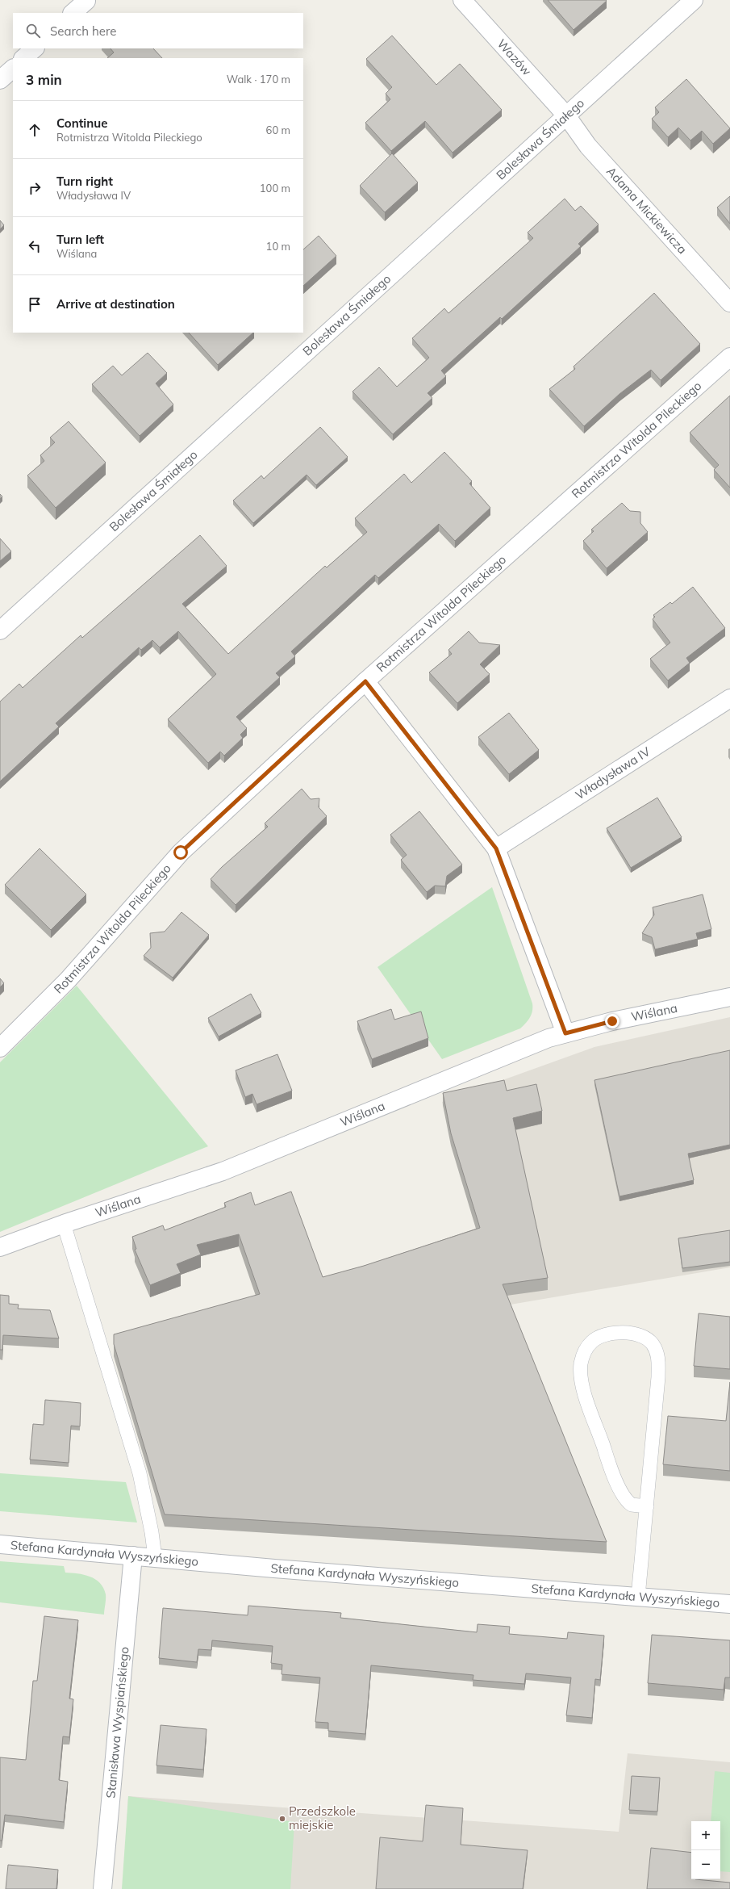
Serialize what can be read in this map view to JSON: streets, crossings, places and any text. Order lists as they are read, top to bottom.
{
  "streets": {
    "street": [
      "Wazów",
      "Bolesława Śmiałego",
      "Adama Mickiewicza",
      "Rotmistrza Witolda Pileckiego",
      "Władysława IV",
      "Wiślana",
      "Stefana Kardynała Wyszyńskiego",
      "Stanisława Wyspiańskiego"
    ]
  },
  "crossings": [
    ["Wazów", "Bolesława Śmiałego"],
    ["Wazów", "Adama Mickiewicza"],
    ["Bolesława Śmiałego", "Adama Mickiewicza"],
    ["Stefana Kardynała Wyszyńskiego", "Stanisława Wyspiańskiego"]
  ],
  "places": ["Przedszkole miejskie"],
  "page": {
    "search": "Search here",
    "heading": ["3 min", "Walk · 170 m"],
    "list": [
      ["Continue", "Rotmistrza Witolda Pileckiego", "60 m"],
      ["Turn right", "Władysława IV", "100 m"],
      ["Turn left", "Wiślana", "10 m"],
      "Arrive at destination"
    ],
    "map_buttons": ["+", "−"]
  }
}
